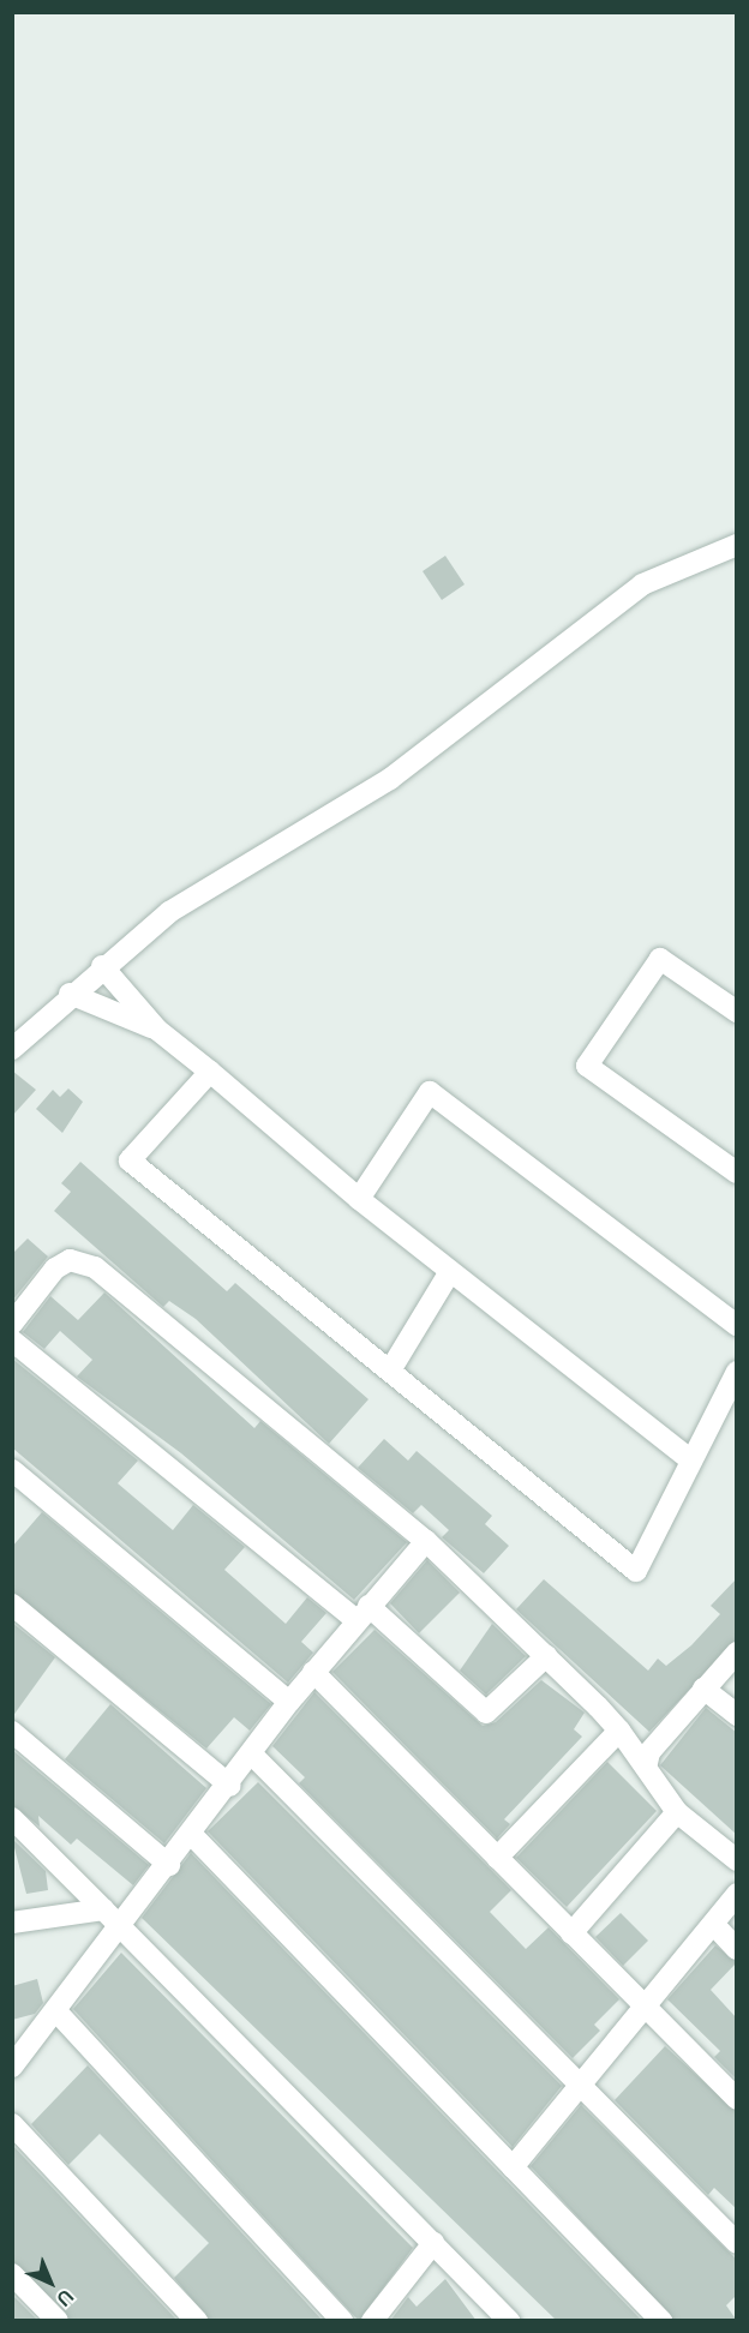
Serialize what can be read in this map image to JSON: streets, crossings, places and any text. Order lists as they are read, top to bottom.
{
  "north": "bottom right"
}
